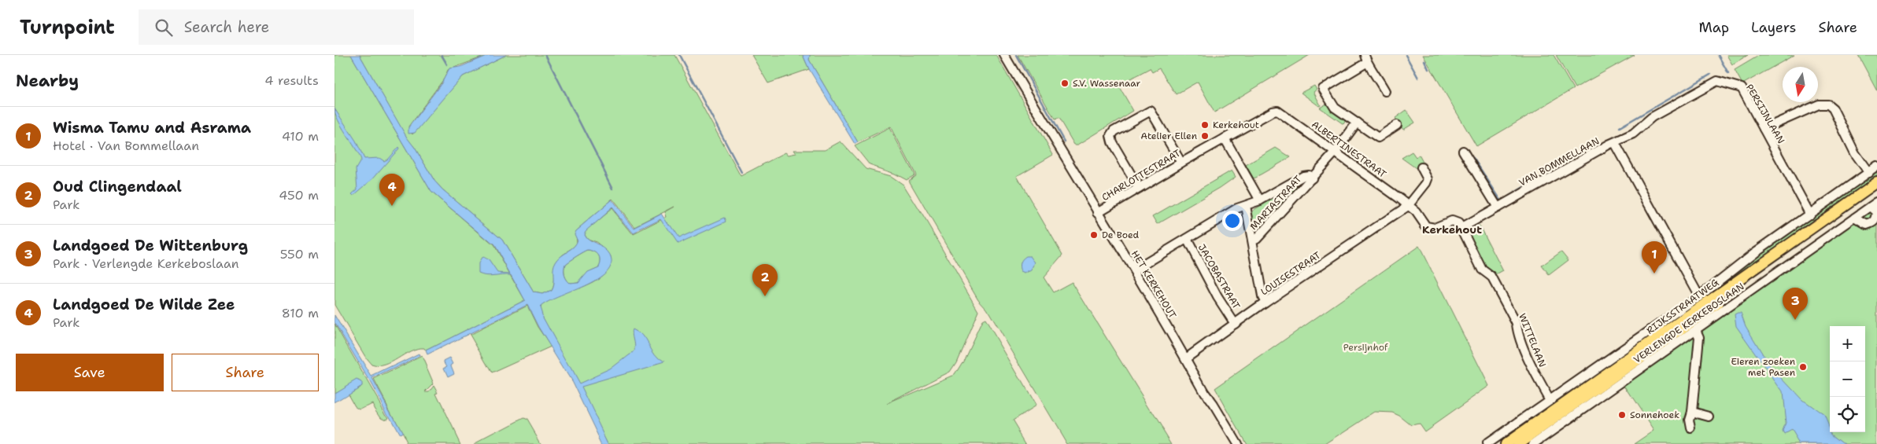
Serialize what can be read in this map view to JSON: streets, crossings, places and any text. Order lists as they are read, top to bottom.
{
  "streets": {
    "main road": ["RIJKSSTRAATWEG"],
    "street": [
      "PERSIJNLAAN",
      "ALBERTINESTRAAT",
      "VAN BOMMELLAAN",
      "CHARLOTTESTRAAT",
      "MARIASTRAAT",
      "LOUISESTRAAT",
      "JACOBASTRAAT",
      "HET KERKEHOUT",
      "VERLENGDE KERKEBOSLAAN",
      "WITTELAAN"
    ]
  },
  "crossings": [
    ["PERSIJNLAAN", "VAN BOMMELLAAN"],
    ["PERSIJNLAAN", "RIJKSSTRAATWEG"],
    ["ALBERTINESTRAAT", "CHARLOTTESTRAAT"],
    ["ALBERTINESTRAAT", "MARIASTRAAT"],
    ["ALBERTINESTRAAT", "LOUISESTRAAT"],
    ["VAN BOMMELLAAN", "RIJKSSTRAATWEG"],
    ["VAN BOMMELLAAN", "WITTELAAN"],
    ["CHARLOTTESTRAAT", "HET KERKEHOUT"],
    ["MARIASTRAAT", "JACOBASTRAAT"],
    ["MARIASTRAAT", "HET KERKEHOUT"],
    ["LOUISESTRAAT", "JACOBASTRAAT"],
    ["LOUISESTRAAT", "HET KERKEHOUT"],
    ["RIJKSSTRAATWEG", "WITTELAAN"]
  ],
  "districts": ["Kerkehout"],
  "parks": ["Persijnhof"],
  "places": [
    "S.V. Wassenaar",
    "Kerkehout",
    "Atelier Ellen",
    "De Boed",
    "Eieren zoeken met Pasen",
    "Sonnehoek"
  ],
  "north": "bottom",
  "page": {
    "header": "Turnpoint",
    "search": "Search here",
    "nav": ["Map", "Layers", "Share"],
    "heading": ["Nearby", "4 results"],
    "list": [
      {
        "mark": "1",
        "name": "Wisma Tamu and Asrama",
        "note": "Hotel · Van Bommellaan",
        "value": "410 m"
      },
      {
        "mark": "2",
        "name": "Oud Clingendaal",
        "note": "Park",
        "value": "450 m"
      },
      {
        "mark": "3",
        "name": "Landgoed De Wittenburg",
        "note": "Park · Verlengde Kerkeboslaan",
        "value": "550 m"
      },
      {
        "mark": "4",
        "name": "Landgoed De Wilde Zee",
        "note": "Park",
        "value": "810 m"
      }
    ],
    "pins": [
      "4",
      "1",
      "2",
      "3"
    ],
    "map_buttons": ["+", "−"],
    "buttons": ["Save", "Share"]
  }
}
